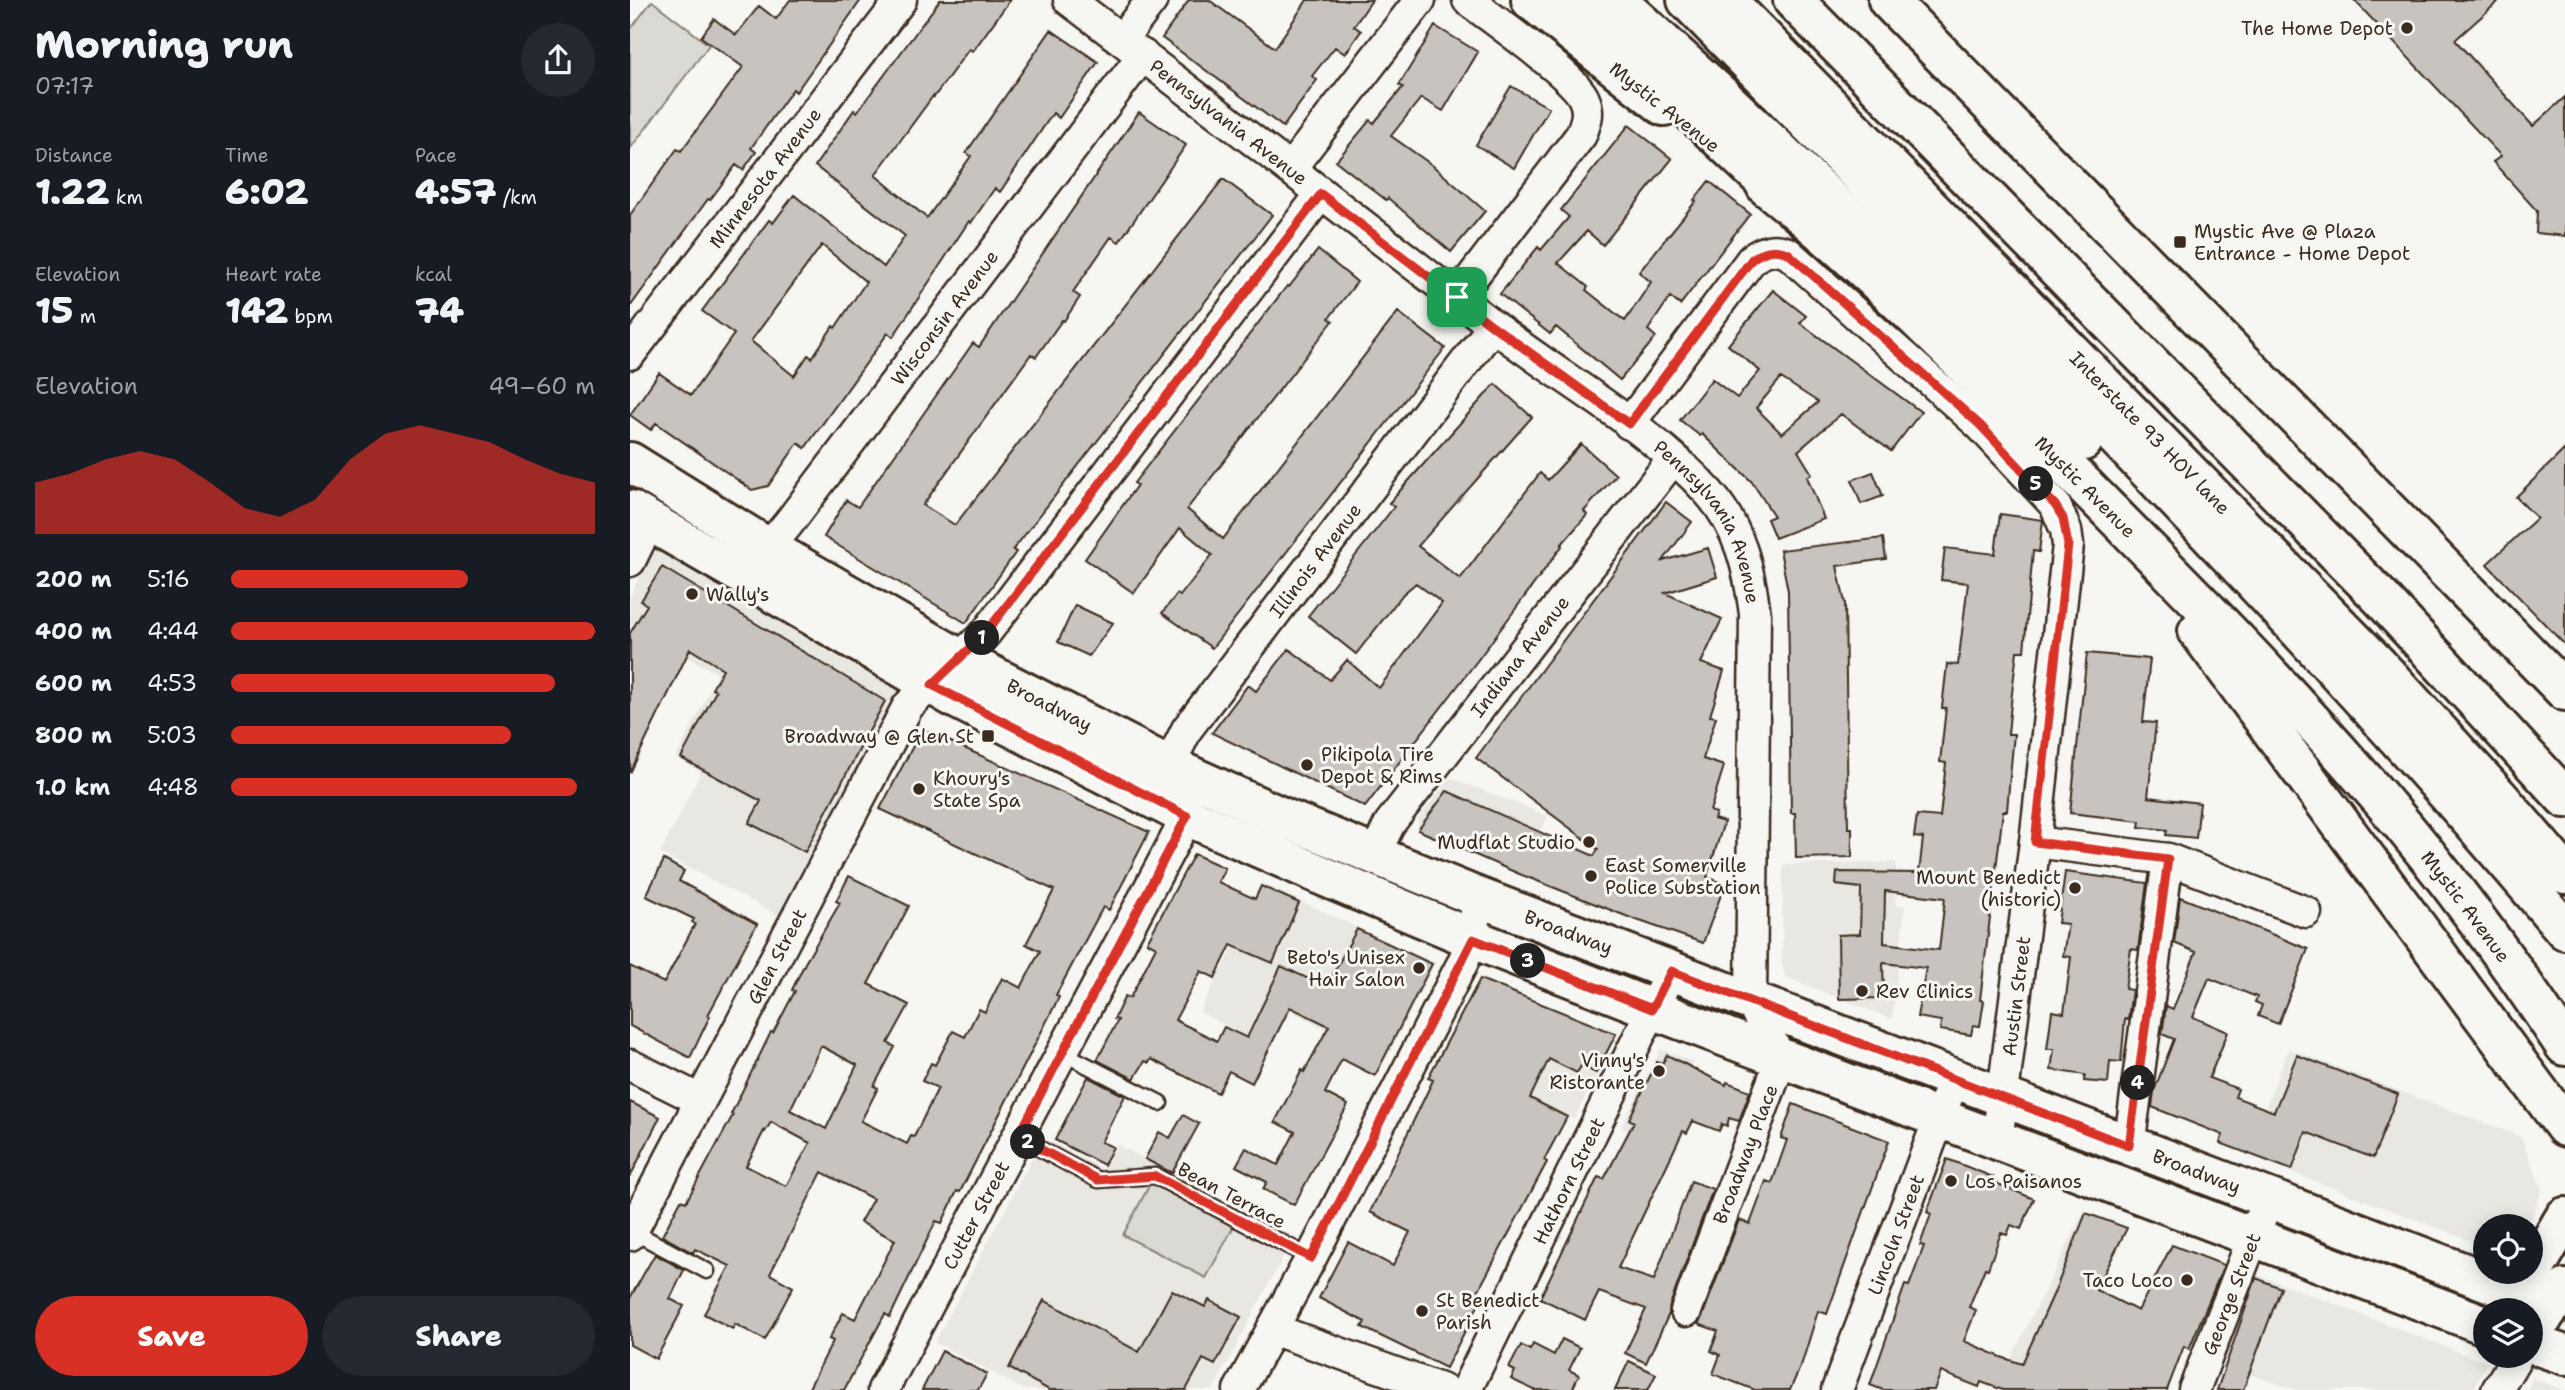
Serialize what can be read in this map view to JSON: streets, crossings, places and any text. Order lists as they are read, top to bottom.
{
  "streets": {
    "main road": ["Mystic Avenue", "Interstate 93 HOV lane", "Broadway"],
    "street": [
      "Pennsylvania Avenue",
      "Minnesota Avenue",
      "Wisconsin Avenue",
      "Illinois Avenue",
      "Indiana Avenue",
      "Glen Street",
      "Austin Street",
      "Broadway Place",
      "Hathorn Street",
      "Cutter Street",
      "Lincoln Street",
      "George Street"
    ],
    "lane": ["Bean Terrace"]
  },
  "crossings": [
    ["Pennsylvania Avenue", "Wisconsin Avenue"],
    ["Pennsylvania Avenue", "Illinois Avenue"],
    ["Pennsylvania Avenue", "Indiana Avenue"],
    ["Pennsylvania Avenue", "Broadway"],
    ["Pennsylvania Avenue", "Glen Street"],
    ["Pennsylvania Avenue", "Austin Street"],
    ["Pennsylvania Avenue", "Broadway Place"],
    ["Wisconsin Avenue", "Broadway"],
    ["Illinois Avenue", "Broadway"],
    ["Illinois Avenue", "Cutter Street"],
    ["Indiana Avenue", "Broadway"],
    ["Broadway", "Glen Street"],
    ["Broadway", "Austin Street"],
    ["Broadway", "Broadway Place"],
    ["Broadway", "Hathorn Street"],
    ["Broadway", "Cutter Street"],
    ["Broadway", "Lincoln Street"],
    ["Broadway", "George Street"],
    ["Bean Terrace", "Cutter Street"]
  ],
  "places": {
    "other": [
      "The Home Depot",
      "Wally's",
      "Pikipola Tire Depot & Rims",
      "Khoury's State Spa",
      "Mudflat Studio",
      "East Somerville Police Substation",
      "Mount Benedict (historic)",
      "Beto's Unisex Hair Salon",
      "Rev Clinics",
      "Vinny's Ristorante",
      "Los Paisanos",
      "Taco Loco",
      "St Benedict Parish"
    ],
    "transit": ["Mystic Ave @ Plaza Entrance - Home Depot", "Broadway @ Glen St"]
  },
  "page": {
    "heading": ["Morning run", "07:17"],
    "stats": [
      ["Distance", "1.22 km"],
      ["Time", "6:02"],
      ["Pace", "4:57 /km"],
      ["Elevation", "15 m"],
      ["Heart rate", "142 bpm"],
      ["kcal", "74"]
    ],
    "chart": ["Elevation", "49–60 m"],
    "pins": [
      "5",
      "1",
      "3",
      "4",
      "2"
    ],
    "list": [
      {
        "name": "200 m",
        "note": "5:16"
      },
      {
        "name": "400 m",
        "note": "4:44"
      },
      {
        "name": "600 m",
        "note": "4:53"
      },
      {
        "name": "800 m",
        "note": "5:03"
      },
      {
        "name": "1.0 km",
        "note": "4:48"
      }
    ],
    "buttons": ["Save", "Share"]
  }
}
